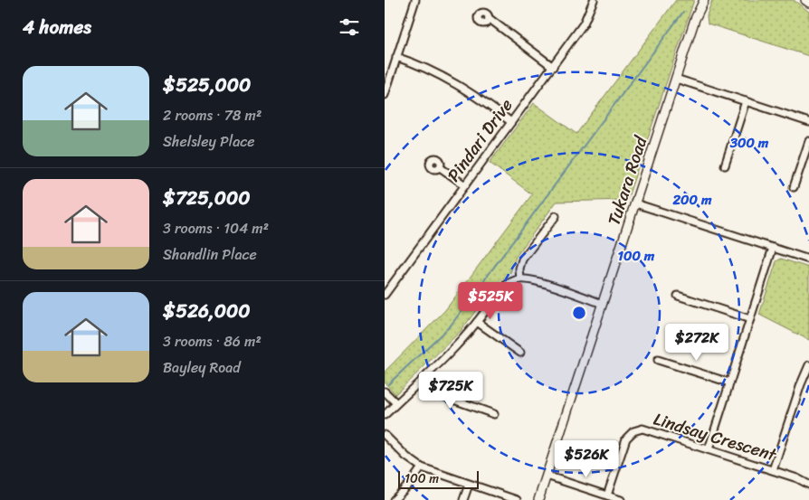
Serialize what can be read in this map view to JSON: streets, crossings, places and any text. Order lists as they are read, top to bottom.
{
  "streets": {
    "street": ["Pindari Drive", "Tukara Road", "Lindsay Crescent"]
  },
  "scale_bar": "100 m",
  "page": {
    "heading": "4 homes",
    "list": [
      {
        "name": "$525,000",
        "note": "2 rooms · 78 m² · Shelsley Place"
      },
      {
        "name": "$725,000",
        "note": "3 rooms · 104 m² · Shandlin Place"
      },
      {
        "name": "$526,000",
        "note": "3 rooms · 86 m² · Bayley Road"
      }
    ],
    "price": [
      "$525K",
      "$272K",
      "$725K",
      "$526K"
    ],
    "scale": "100 m"
  },
  "rings": ["300 m", "200 m", "100 m"]
}
